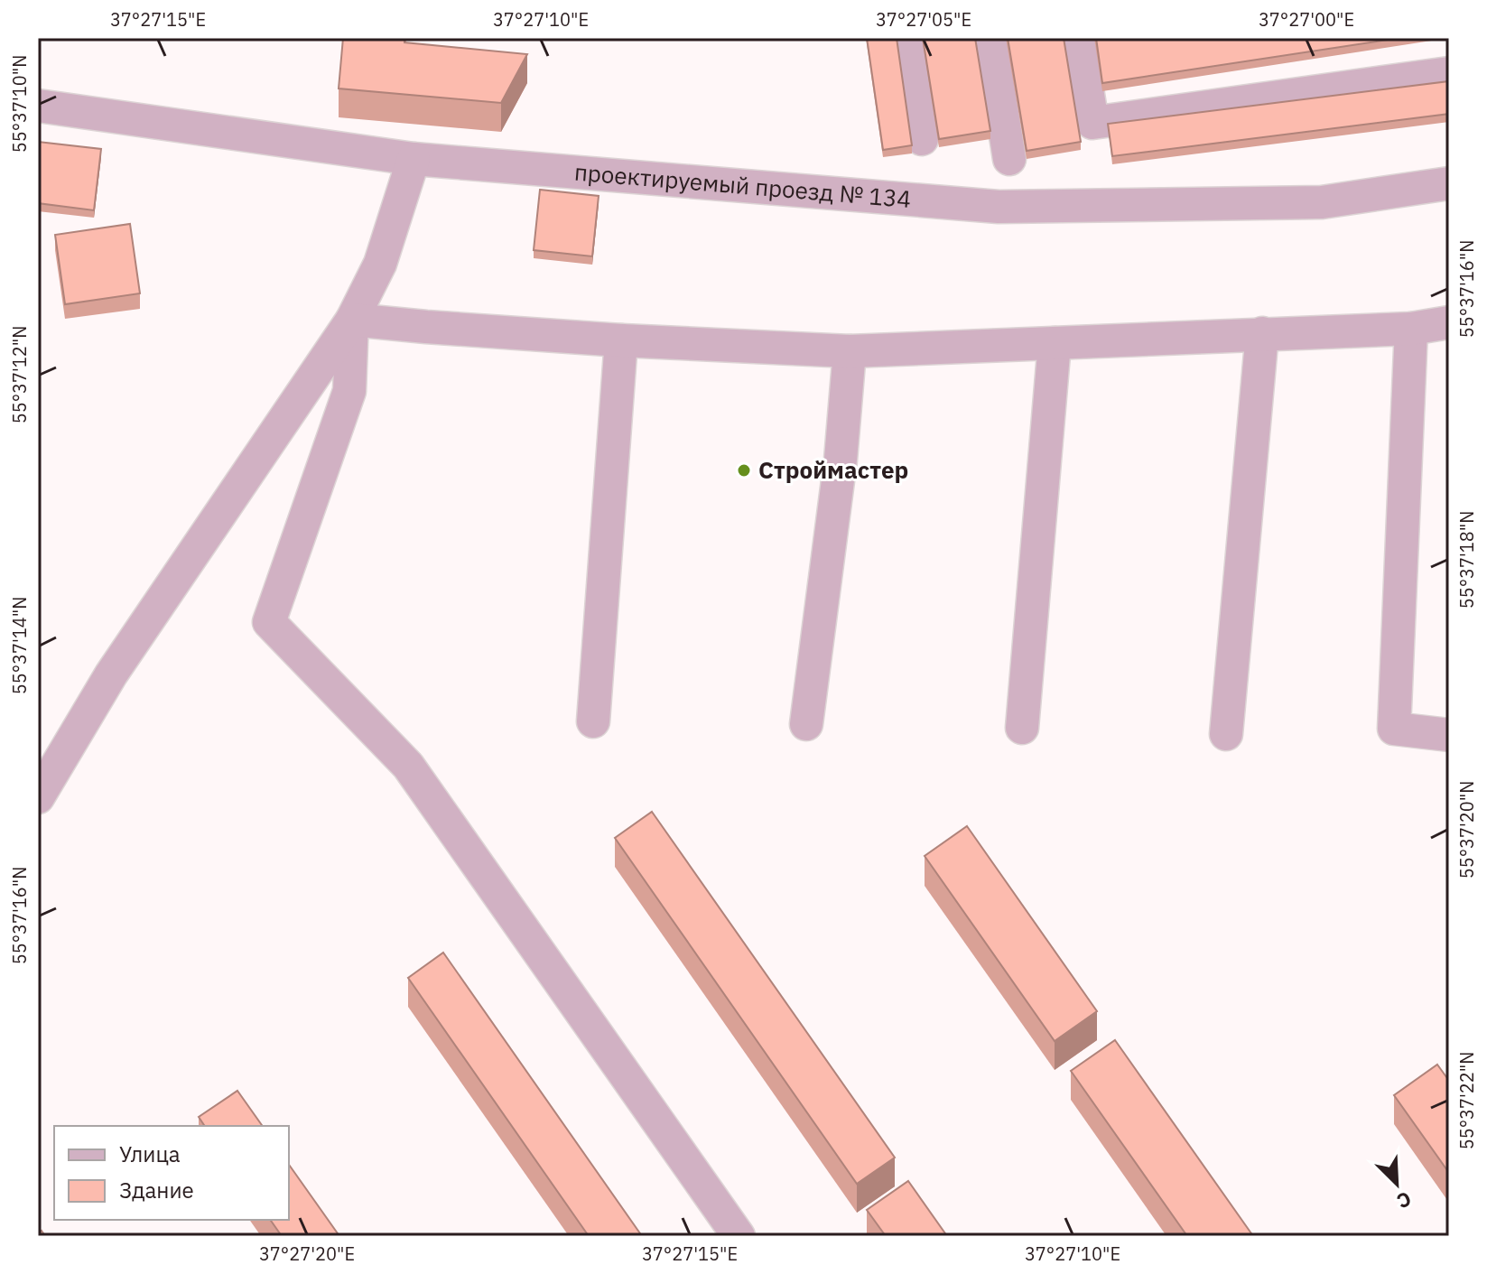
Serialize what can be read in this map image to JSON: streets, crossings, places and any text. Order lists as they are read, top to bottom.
{
  "streets": {
    "street": ["проектируемый проезд № 134"]
  },
  "places": ["Строймастер"],
  "legend": ["Улица", "Здание"],
  "north": "bottom right",
  "coordinates": [
    "37°27'15\"E",
    "37°27'10\"E",
    "37°27'05\"E",
    "37°27'00\"E",
    "55°37'10\"N",
    "55°37'16\"N",
    "55°37'12\"N",
    "55°37'18\"N",
    "55°37'14\"N",
    "55°37'20\"N",
    "55°37'22\"N",
    "37°27'20\"E"
  ]
}
